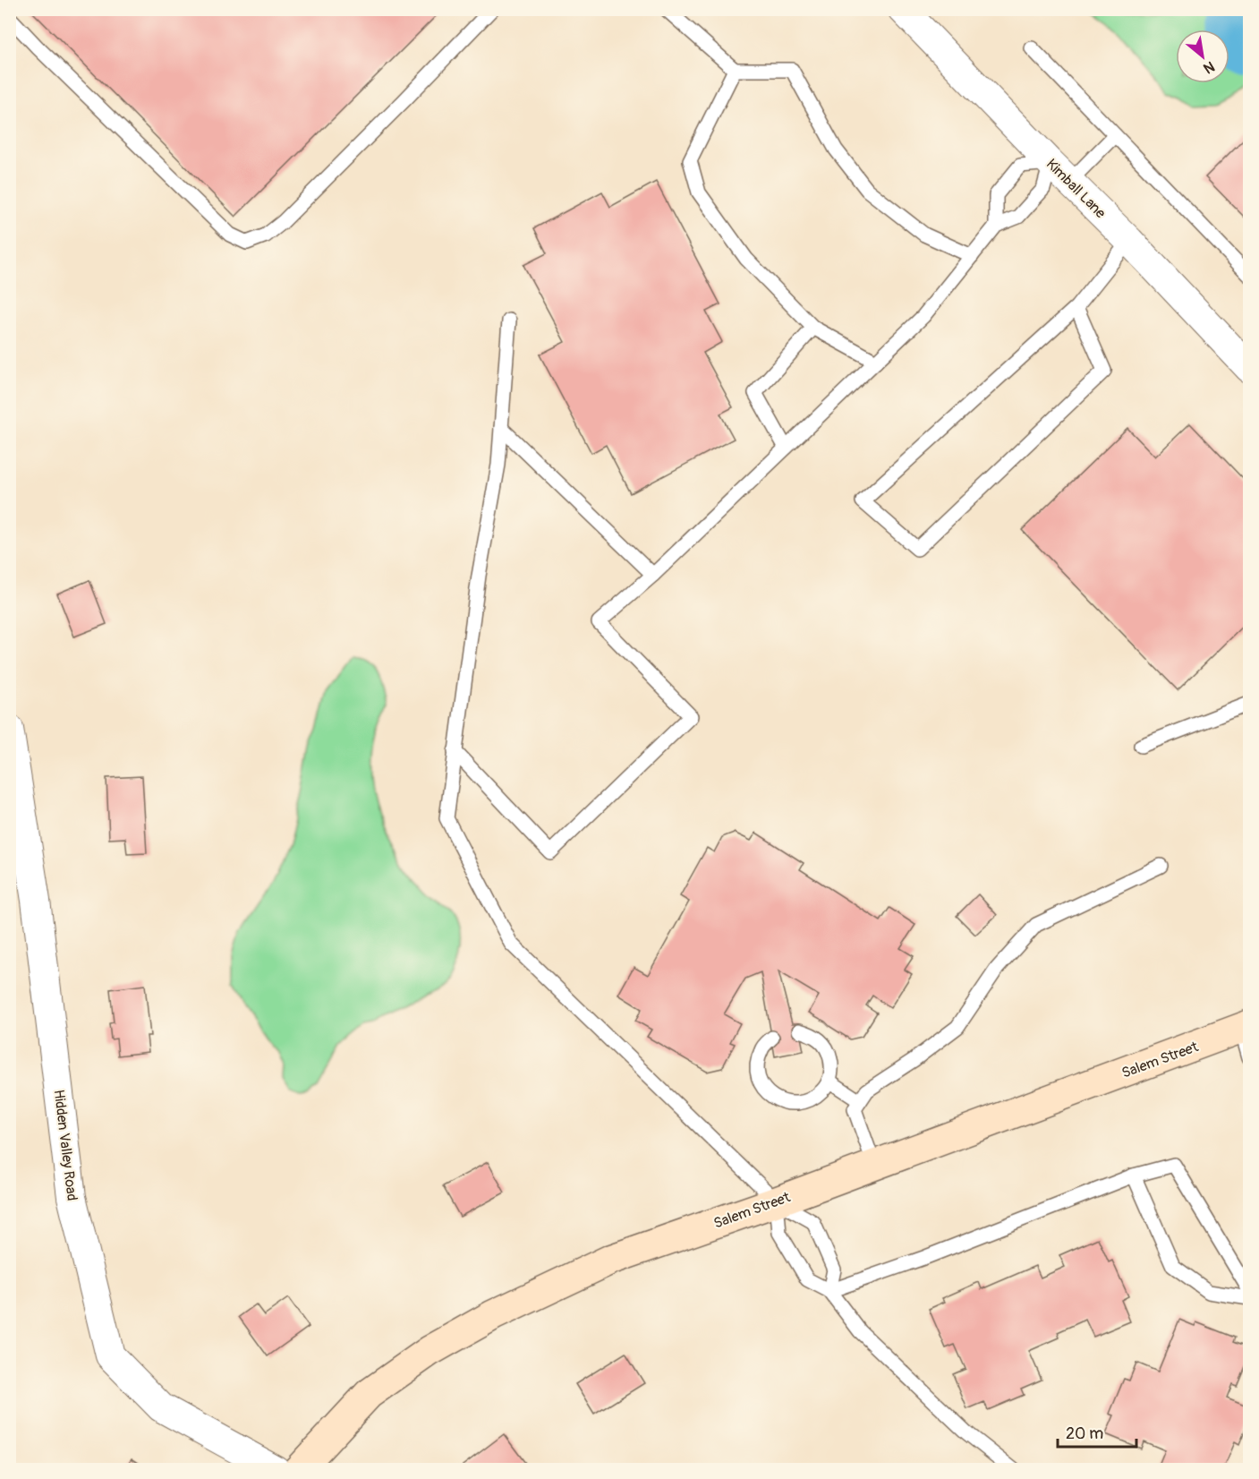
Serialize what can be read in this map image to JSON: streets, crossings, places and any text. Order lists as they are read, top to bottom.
{
  "streets": {
    "main road": ["Salem Street"],
    "street": ["Kimball Lane", "Hidden Valley Road"]
  },
  "scale_bar": "20 m",
  "north": "bottom right"
}
